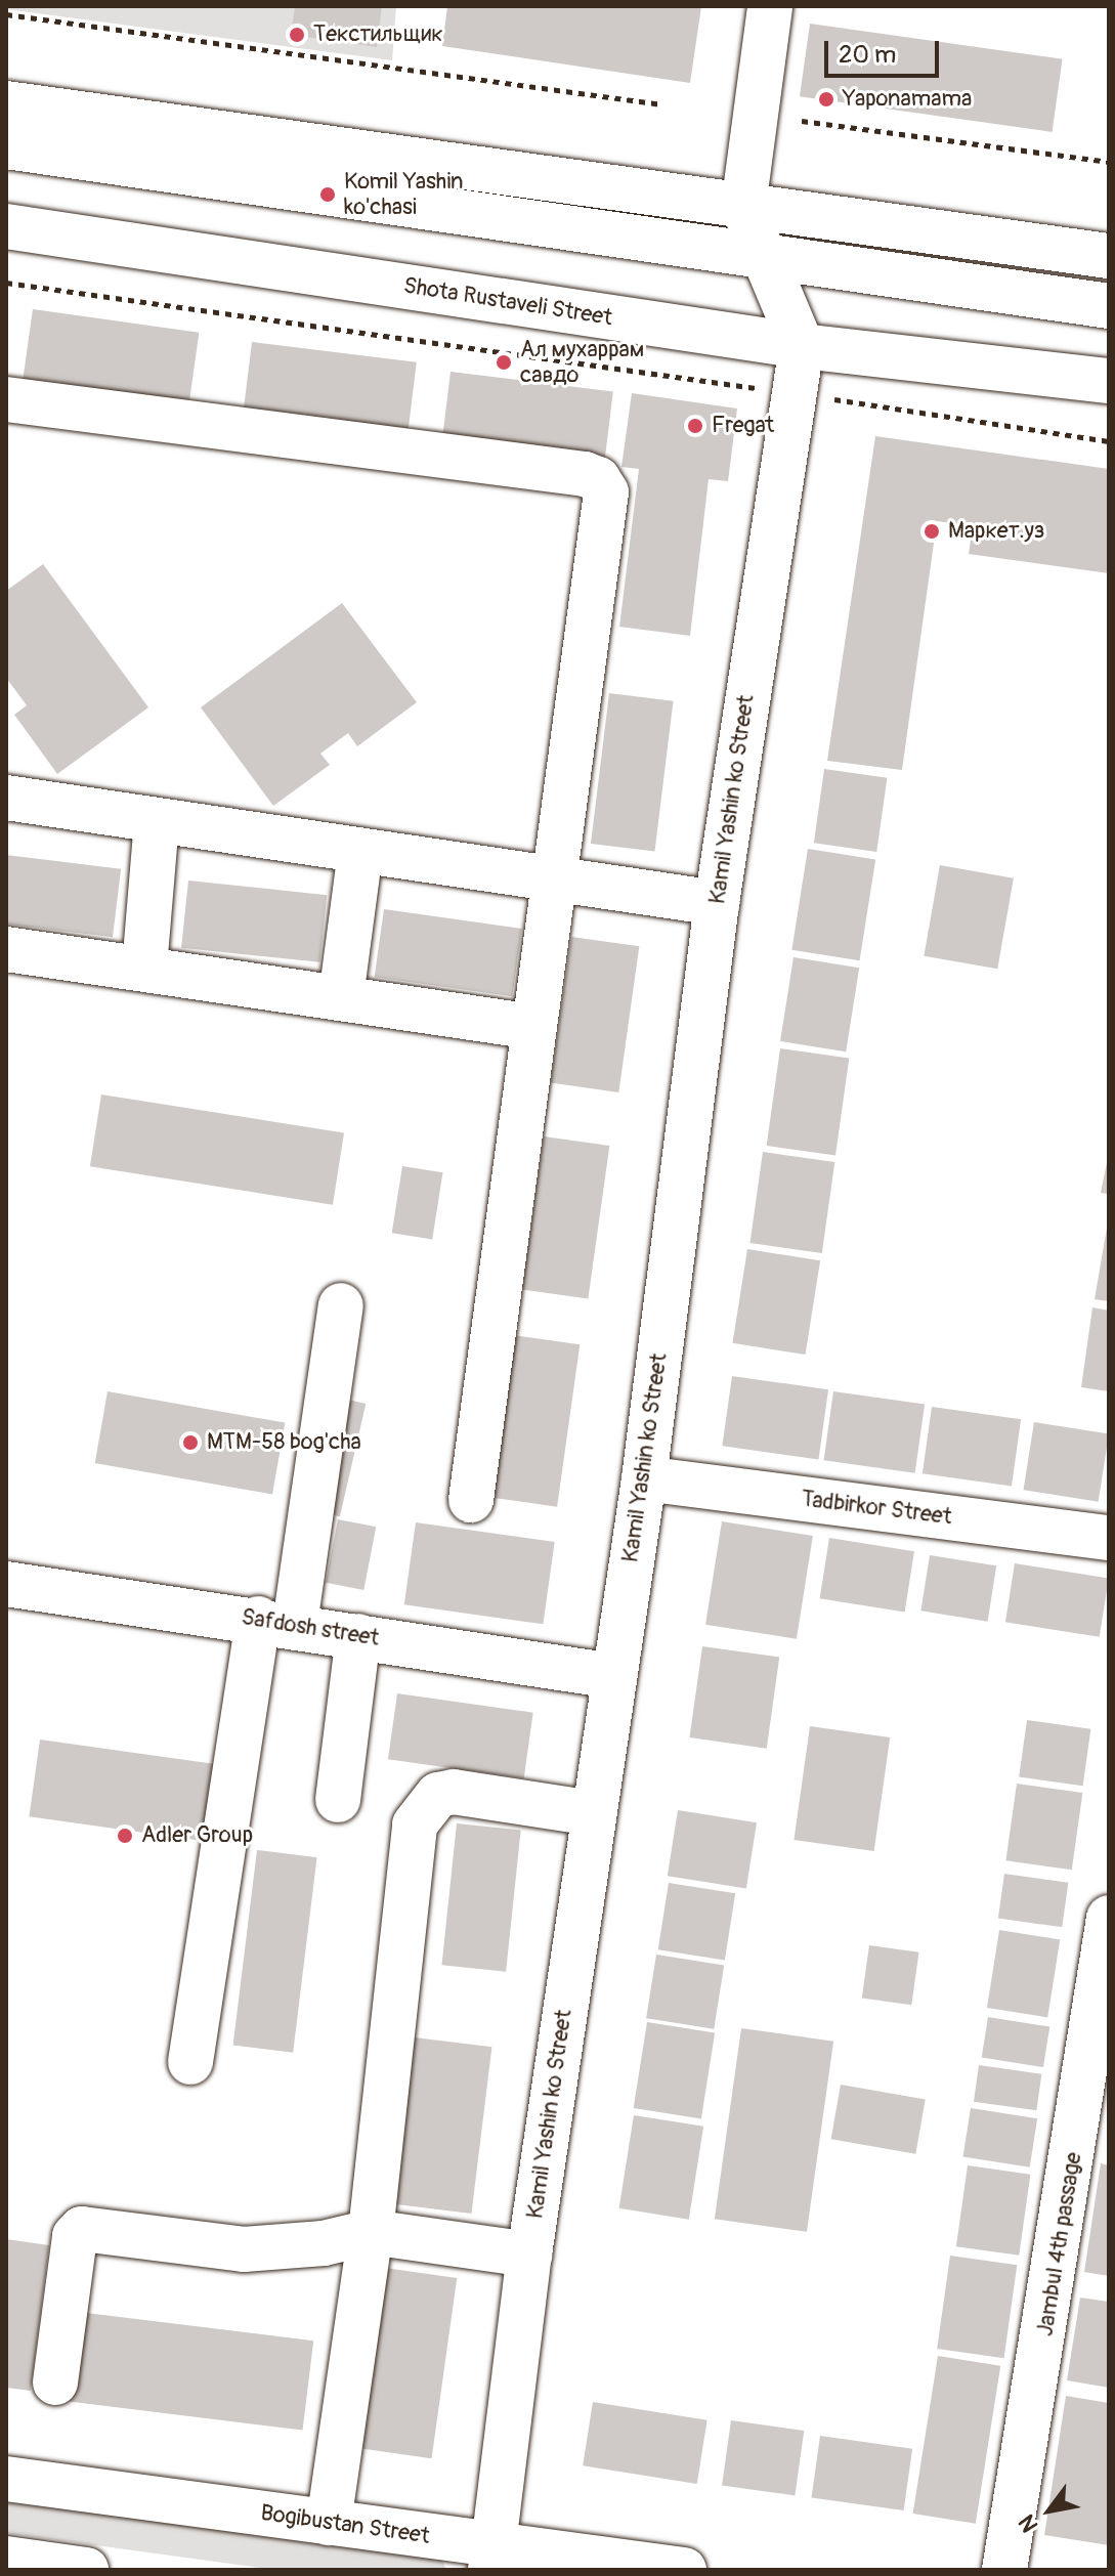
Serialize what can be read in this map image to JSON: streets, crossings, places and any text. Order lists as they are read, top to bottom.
{
  "streets": {
    "street": [
      "Shota Rustaveli Street",
      "Kamil Yashin ko Street",
      "Tadbirkor Street",
      "Safdosh street",
      "Jambul 4th passage",
      "Bogibustan Street"
    ]
  },
  "crossings": [
    ["Shota Rustaveli Street", "Kamil Yashin ko Street"],
    ["Kamil Yashin ko Street", "Tadbirkor Street"],
    ["Kamil Yashin ko Street", "Safdosh street"],
    ["Kamil Yashin ko Street", "Bogibustan Street"]
  ],
  "places": [
    "Текстильщик",
    "Yaponamama",
    "Komil Yashin ko'chasi",
    "Ал мухаррам савдо",
    "Fregat",
    "Маркет.уз",
    "MTM-58 bog'cha",
    "Adler Group"
  ],
  "scale_bar": "20 m",
  "north": "bottom left"
}
